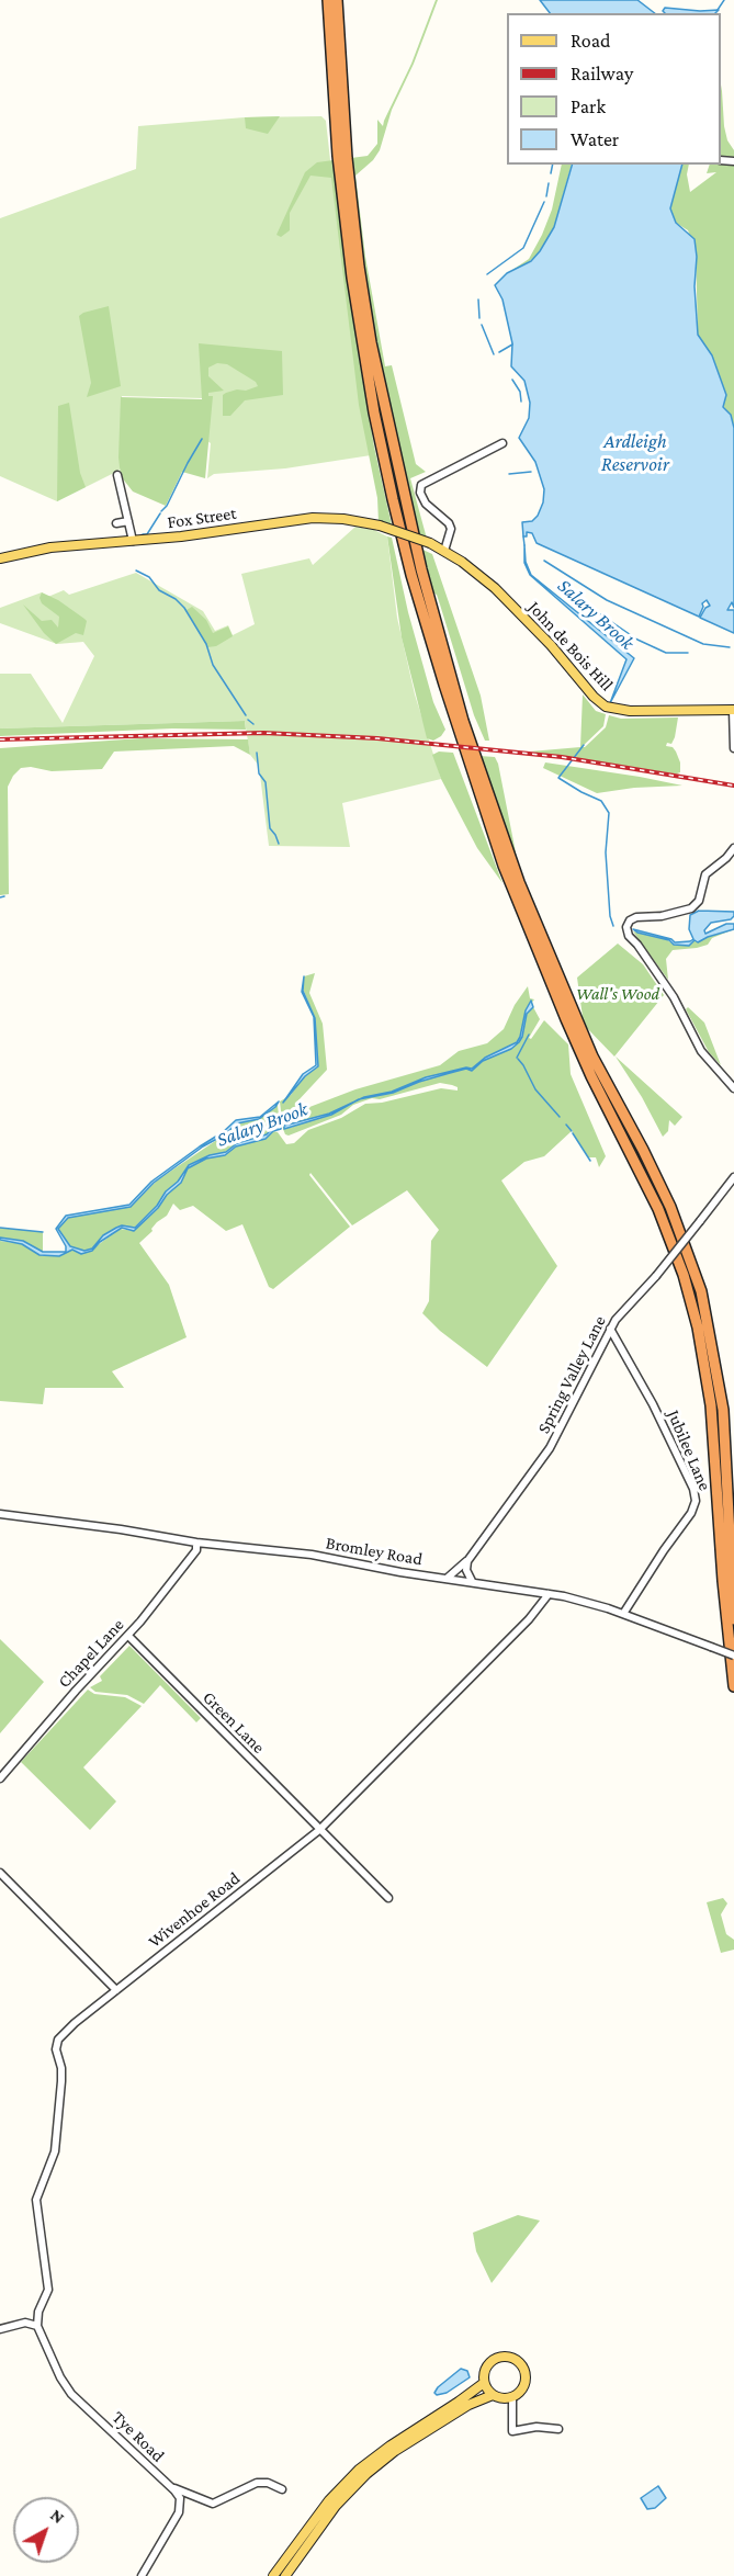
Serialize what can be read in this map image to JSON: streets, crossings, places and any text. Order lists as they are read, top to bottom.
{
  "streets": {
    "main road": ["Fox Street", "John de Bois Hill"],
    "street": [
      "Spring Valley Lane",
      "Jubilee Lane",
      "Bromley Road",
      "Chapel Lane",
      "Green Lane",
      "Wivenhoe Road",
      "Tye Road"
    ]
  },
  "crossings": [
    ["Fox Street", "John de Bois Hill"],
    ["Spring Valley Lane", "Jubilee Lane"],
    ["Spring Valley Lane", "Bromley Road"],
    ["Jubilee Lane", "Bromley Road"],
    ["Bromley Road", "Chapel Lane"],
    ["Bromley Road", "Wivenhoe Road"],
    ["Chapel Lane", "Green Lane"],
    ["Green Lane", "Wivenhoe Road"],
    ["Wivenhoe Road", "Tye Road"]
  ],
  "water": ["Ardleigh Reservoir", "Salary Brook"],
  "parks": ["Wall's Wood"],
  "legend": [
    "Road",
    "Railway",
    "Park",
    "Water"
  ],
  "north": "top right"
}
